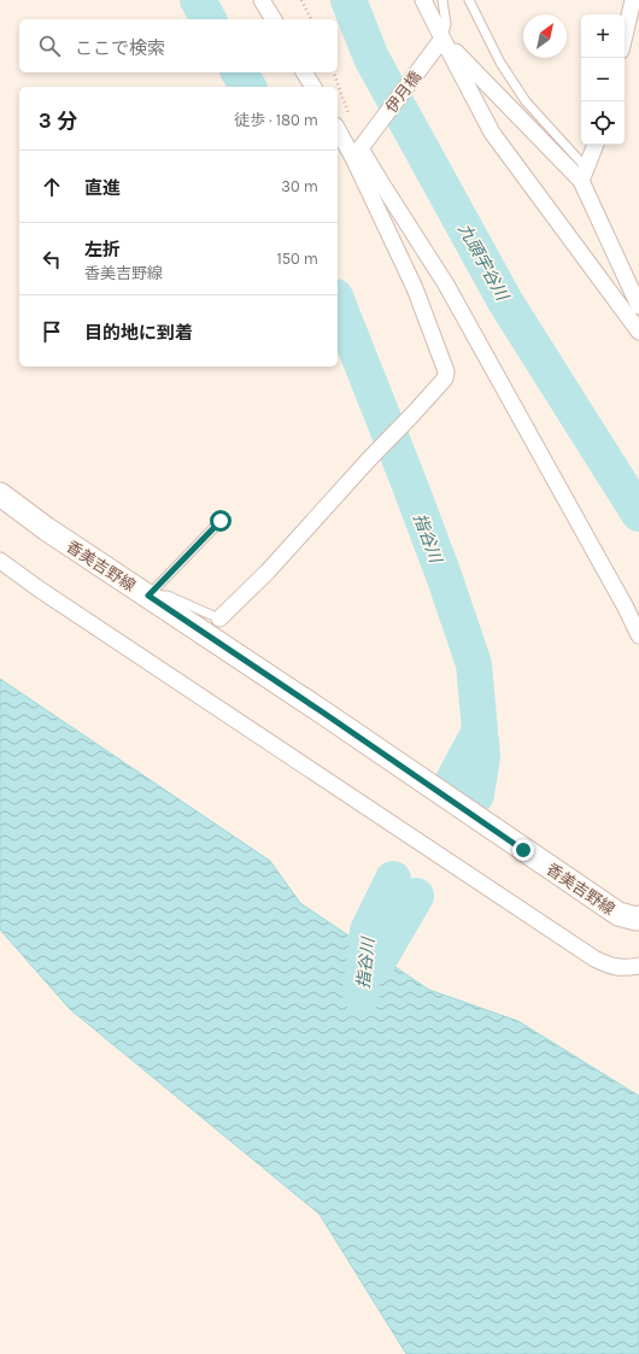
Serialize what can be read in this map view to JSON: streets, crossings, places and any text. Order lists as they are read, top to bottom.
{
  "streets": {
    "main road": ["香美吉野線"],
    "street": ["伊月橋"]
  },
  "water": ["九頭宇谷川", "指谷川"],
  "north": "top right",
  "page": {
    "map_buttons": ["+", "−"],
    "search": "ここで検索",
    "heading": ["3 分", "徒歩 · 180 m"],
    "list": [
      ["直進", "30 m"],
      ["左折", "香美吉野線", "150 m"],
      "目的地に到着"
    ]
  }
}
